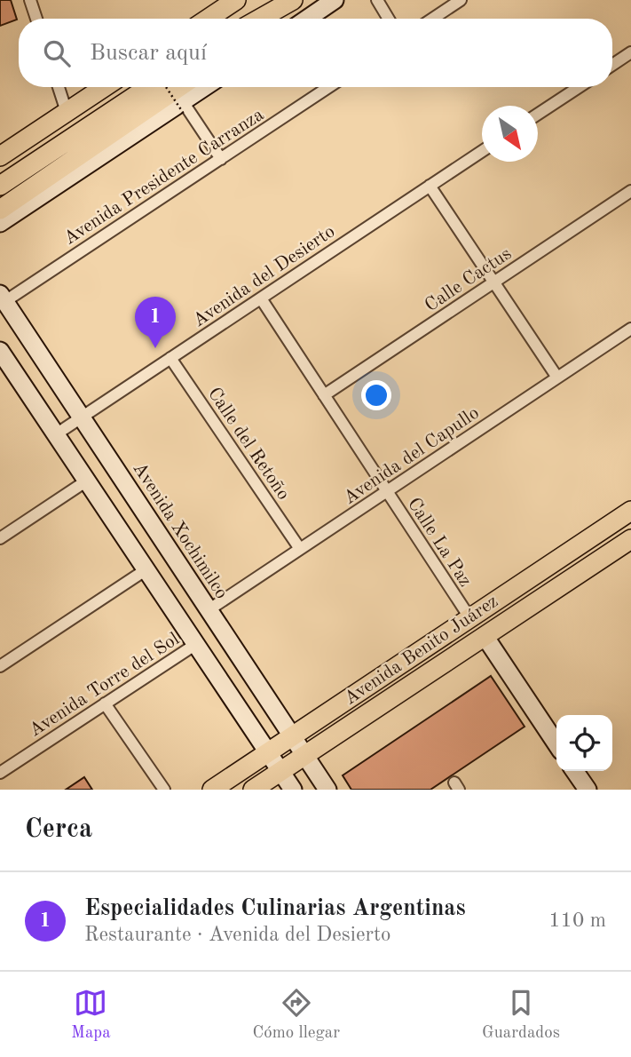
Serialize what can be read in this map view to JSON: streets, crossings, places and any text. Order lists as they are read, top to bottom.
{
  "streets": {
    "main road": ["Avenida Xochimilco", "Avenida Benito Juárez"],
    "street": [
      "Avenida Presidente Carranza",
      "Avenida del Desierto",
      "Calle Cactus",
      "Calle del Retoño",
      "Avenida del Capullo",
      "Calle La Paz",
      "Avenida Torre del Sol"
    ]
  },
  "crossings": [
    ["Avenida Presidente Carranza", "Avenida Xochimilco"],
    ["Avenida del Desierto", "Calle del Retoño"],
    ["Avenida del Desierto", "Avenida Xochimilco"],
    ["Avenida del Desierto", "Calle La Paz"],
    ["Calle Cactus", "Calle La Paz"],
    ["Calle del Retoño", "Avenida del Capullo"],
    ["Avenida del Capullo", "Avenida Xochimilco"],
    ["Avenida del Capullo", "Calle La Paz"],
    ["Avenida Xochimilco", "Avenida Benito Juárez"],
    ["Calle La Paz", "Avenida Benito Juárez"]
  ],
  "north": "bottom right",
  "page": {
    "search": "Buscar aquí",
    "pins": "1",
    "heading": "Cerca",
    "list": [
      {
        "mark": "1",
        "name": "Especialidades Culinarias Argentinas",
        "note": "Restaurante · Avenida del Desierto",
        "value": "110 m"
      }
    ],
    "nav": ["Mapa", "Cómo llegar", "Guardados"]
  }
}
